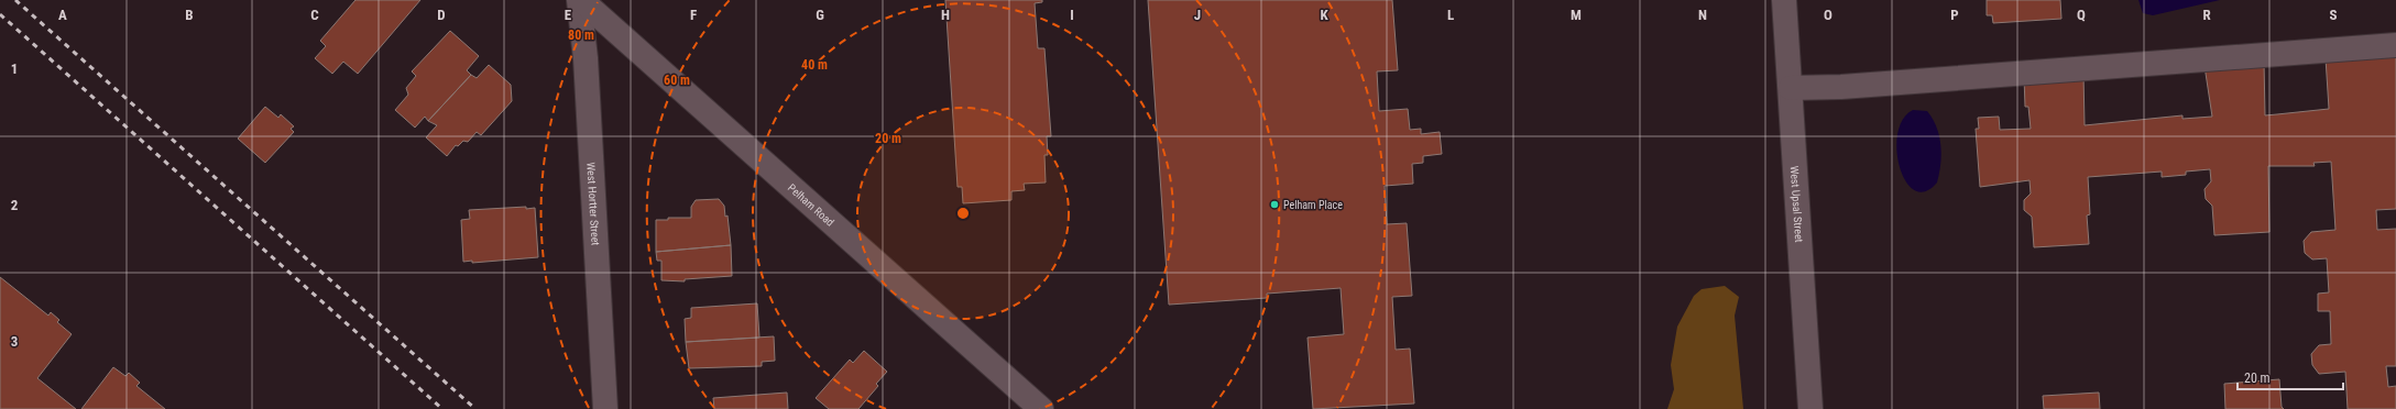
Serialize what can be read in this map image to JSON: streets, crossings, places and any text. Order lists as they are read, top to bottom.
{
  "streets": {
    "street": ["West Hortter Street", "Pelham Road", "West Upsal Street"]
  },
  "crossings": [
    ["West Hortter Street", "Pelham Road"]
  ],
  "places": ["Pelham Place"],
  "scale_bar": "20 m",
  "grid": {
    "columns": [
      "A",
      "B",
      "C",
      "D",
      "E",
      "F",
      "G",
      "H",
      "I",
      "J",
      "K",
      "L",
      "M",
      "N",
      "O",
      "P",
      "Q",
      "R",
      "S"
    ],
    "rows": ["1", "2", "3"]
  },
  "rings": [
    "80 m",
    "40 m",
    "60 m",
    "20 m"
  ]
}
